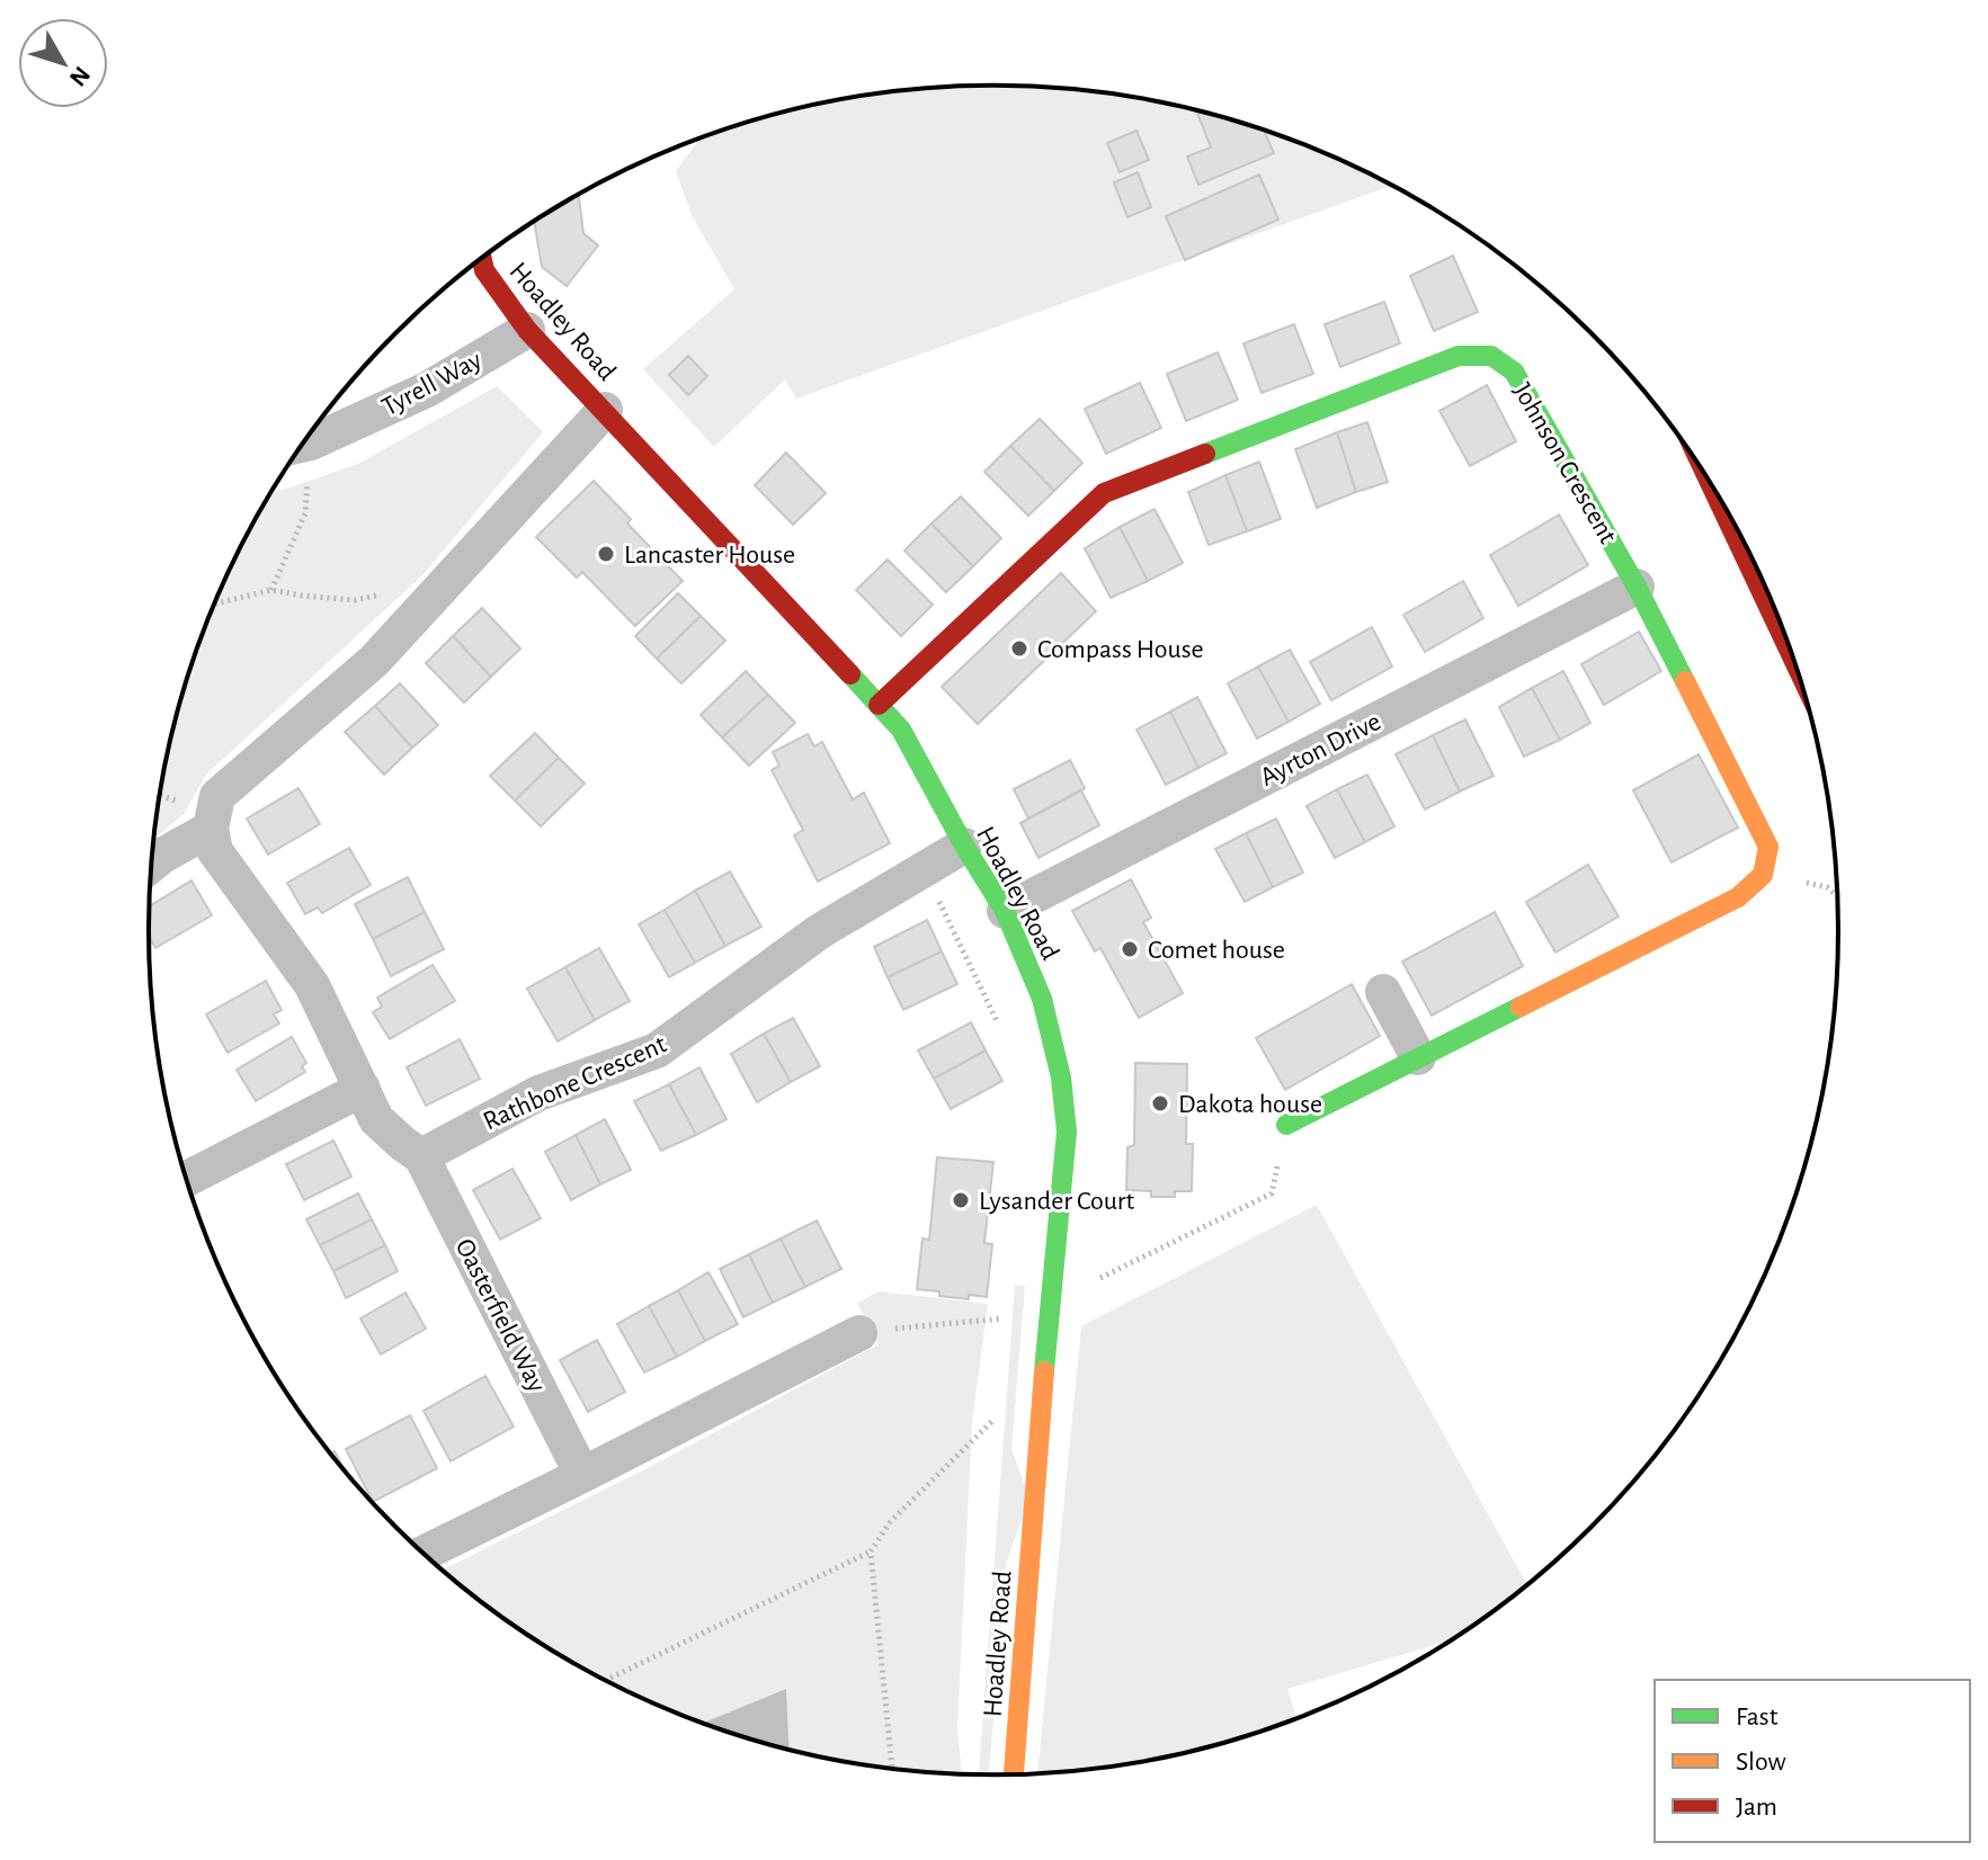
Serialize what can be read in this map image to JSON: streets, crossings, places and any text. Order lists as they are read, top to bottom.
{
  "streets": {
    "street": [
      "Hoadley Road",
      "Tyrell Way",
      "Johnson Crescent",
      "Ayrton Drive",
      "Rathbone Crescent",
      "Oasterfield Way"
    ]
  },
  "crossings": [
    ["Hoadley Road", "Tyrell Way"],
    ["Hoadley Road", "Johnson Crescent"],
    ["Hoadley Road", "Ayrton Drive"],
    ["Hoadley Road", "Rathbone Crescent"],
    ["Johnson Crescent", "Ayrton Drive"],
    ["Rathbone Crescent", "Oasterfield Way"]
  ],
  "places": [
    "Lancaster House",
    "Compass House",
    "Comet house",
    "Dakota house",
    "Lysander Court"
  ],
  "legend": ["Fast", "Slow", "Jam"],
  "north": "bottom right"
}
